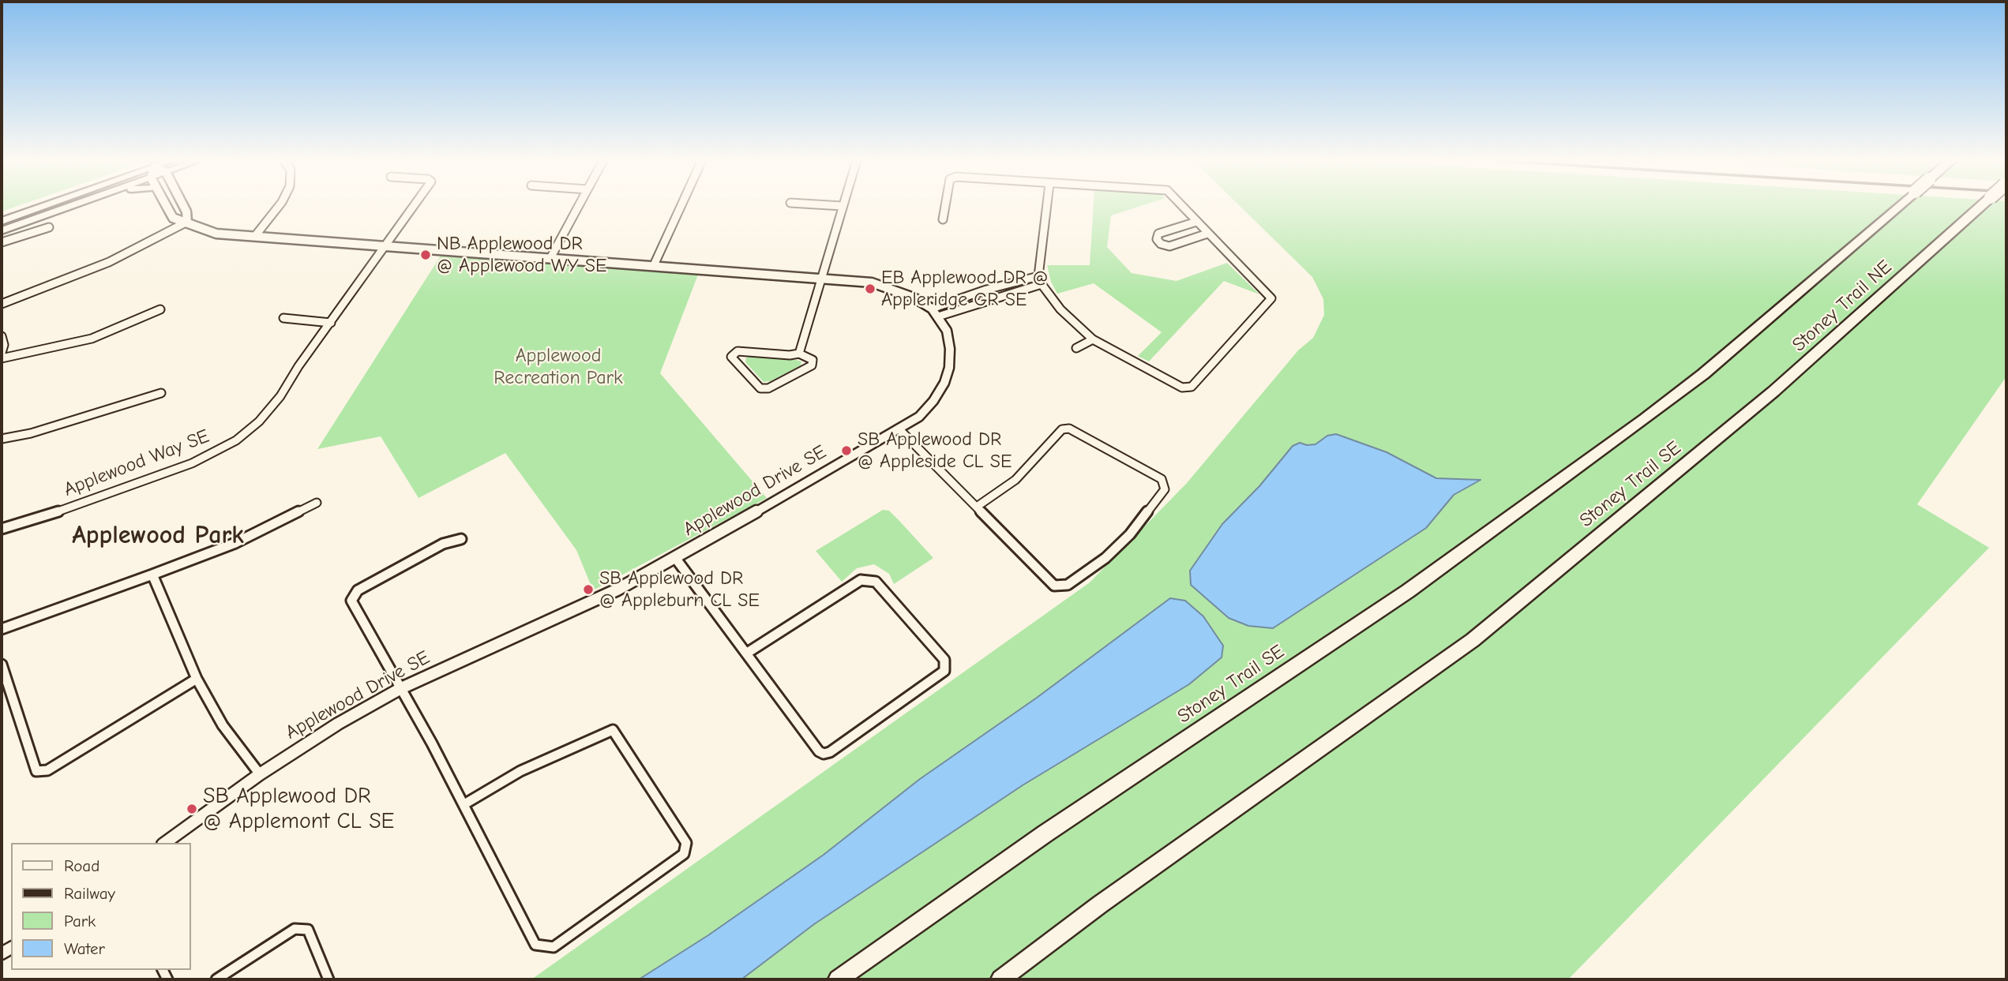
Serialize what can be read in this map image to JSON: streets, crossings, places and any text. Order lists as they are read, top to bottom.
{
  "streets": {
    "highway": ["Stoney Trail NE", "Stoney Trail SE"],
    "street": ["Applewood Way SE", "Applewood Drive SE"]
  },
  "crossings": [
    ["Stoney Trail NE", "Stoney Trail SE"]
  ],
  "districts": ["Applewood Park"],
  "parks": ["Applewood Recreation Park"],
  "places": [
    "NB Applewood DR @ Applewood WY SE",
    "EB Applewood DR @ Appleridge GR SE",
    "SB Applewood DR @ Appleside CL SE",
    "SB Applewood DR @ Appleburn CL SE",
    "SB Applewood DR @ Applemont CL SE"
  ],
  "legend": [
    "Road",
    "Railway",
    "Park",
    "Water"
  ]
}
